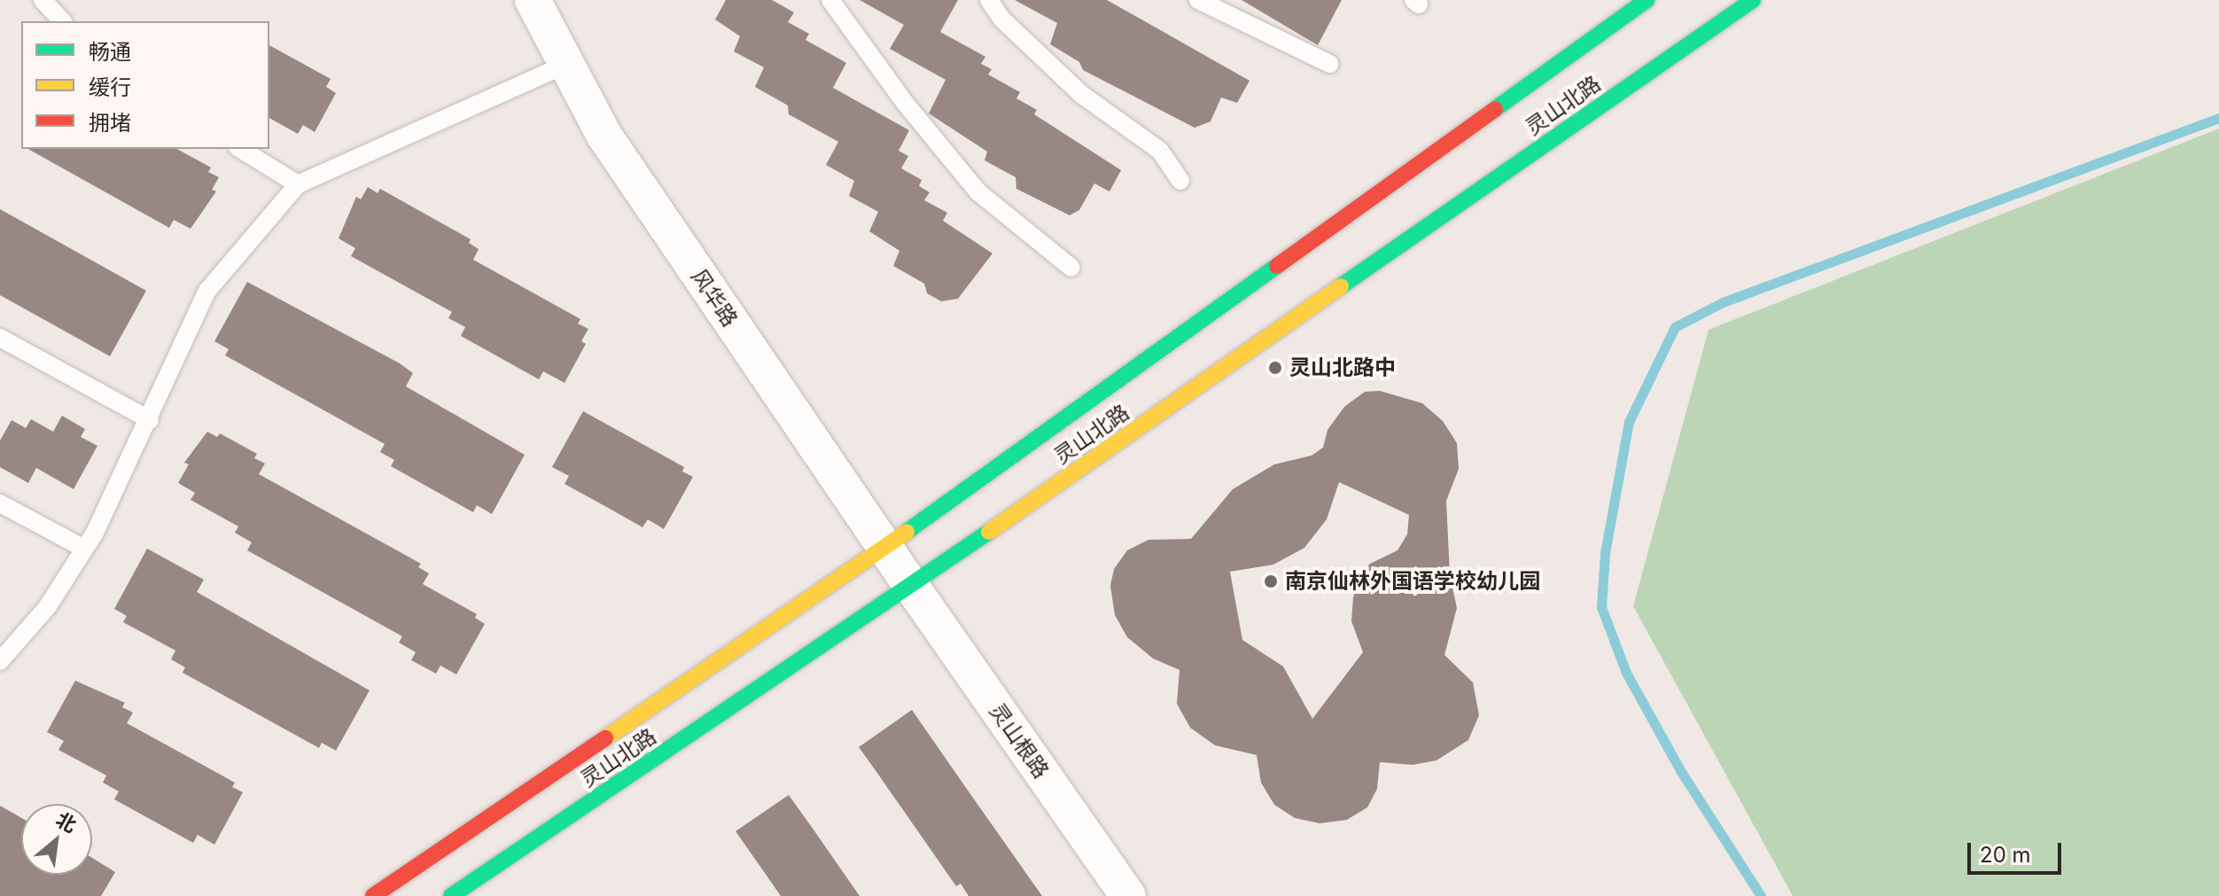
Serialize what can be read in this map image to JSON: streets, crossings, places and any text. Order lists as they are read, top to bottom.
{
  "streets": {
    "main road": ["灵山北路"],
    "street": ["风华路", "灵山根路"]
  },
  "crossings": [
    ["灵山北路", "风华路"],
    ["灵山北路", "灵山根路"],
    ["风华路", "灵山根路"]
  ],
  "places": ["灵山北路中", "南京仙林外国语学校幼儿园"],
  "legend": ["畅通", "缓行", "拥堵"],
  "scale_bar": "20 m",
  "north": "top right"
}
